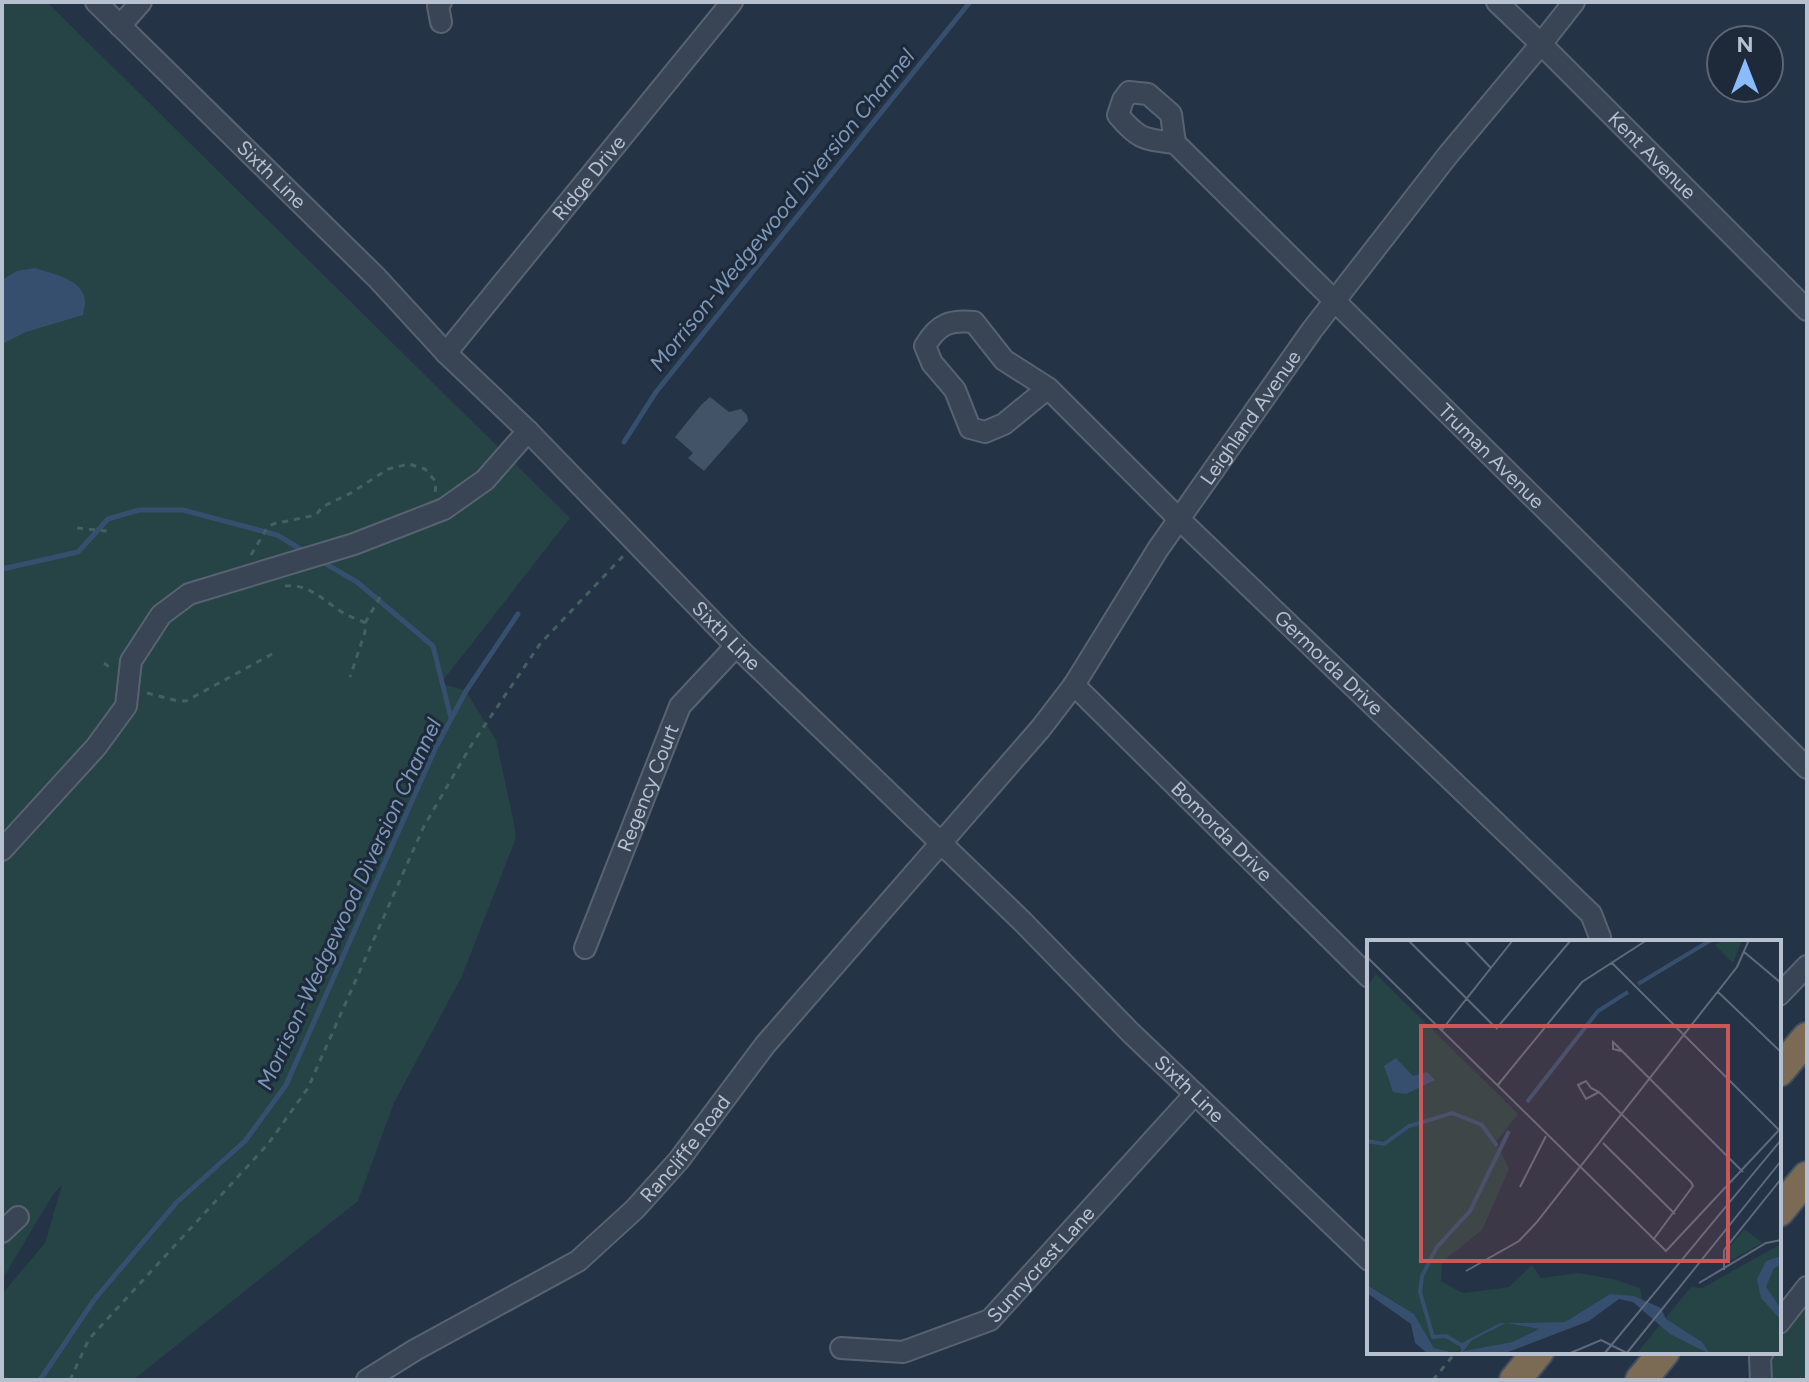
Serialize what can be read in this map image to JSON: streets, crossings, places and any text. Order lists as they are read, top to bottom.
{
  "streets": {
    "street": [
      "Kent Avenue",
      "Sixth Line",
      "Ridge Drive",
      "Leighland Avenue",
      "Truman Avenue",
      "Germorda Drive",
      "Regency Court",
      "Bomorda Drive",
      "Rancliffe Road",
      "Sunnycrest Lane"
    ]
  },
  "crossings": [
    ["Kent Avenue", "Leighland Avenue"],
    ["Sixth Line", "Ridge Drive"],
    ["Sixth Line", "Leighland Avenue"],
    ["Sixth Line", "Regency Court"],
    ["Sixth Line", "Rancliffe Road"],
    ["Sixth Line", "Sunnycrest Lane"],
    ["Leighland Avenue", "Truman Avenue"],
    ["Leighland Avenue", "Germorda Drive"],
    ["Leighland Avenue", "Bomorda Drive"],
    ["Leighland Avenue", "Rancliffe Road"]
  ],
  "water": ["Morrison-Wedgewood Diversion Channel"],
  "north": "top"
}
